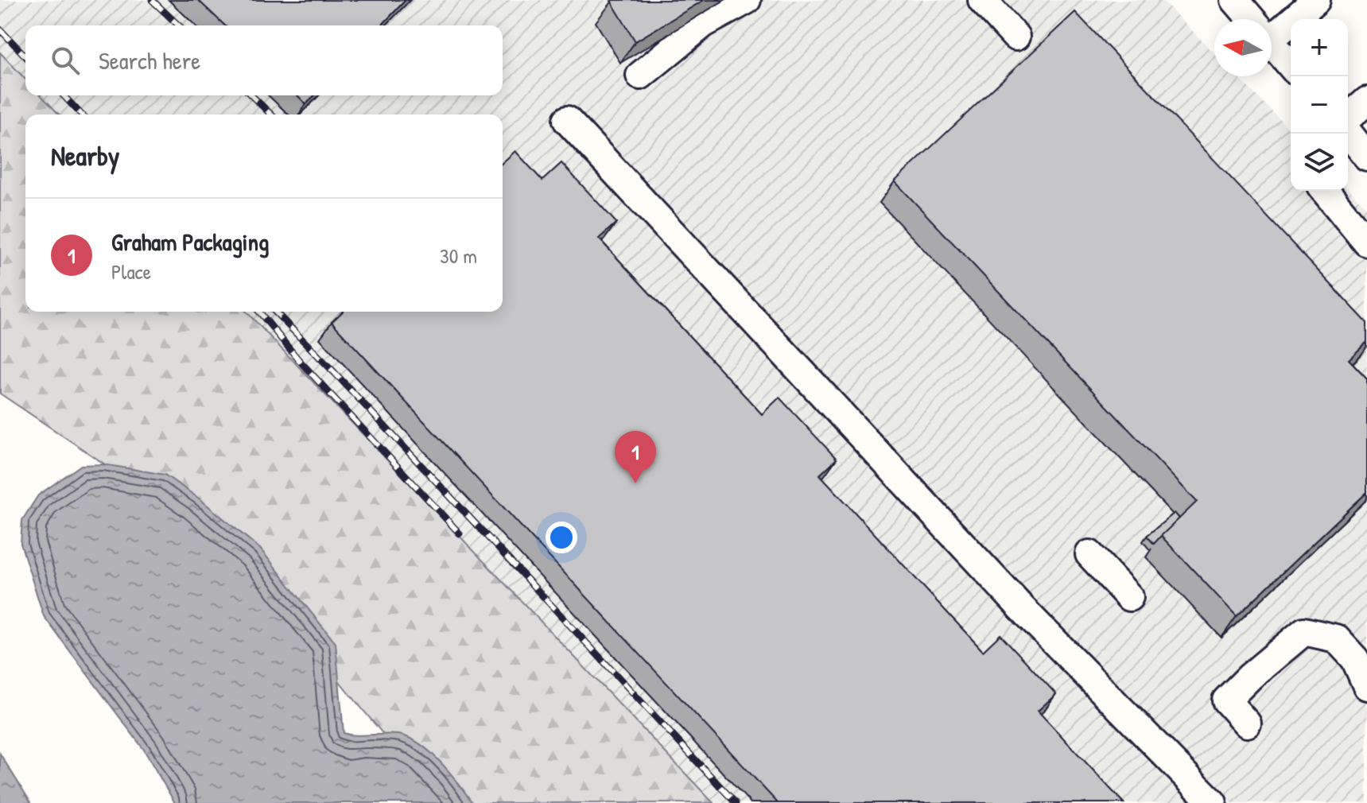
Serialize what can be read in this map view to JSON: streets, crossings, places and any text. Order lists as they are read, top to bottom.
{
  "north": "left",
  "page": {
    "map_buttons": ["+", "−"],
    "search": "Search here",
    "heading": "Nearby",
    "list": [
      {
        "mark": "1",
        "name": "Graham Packaging",
        "note": "Place",
        "value": "30 m"
      }
    ],
    "pins": "1"
  }
}
